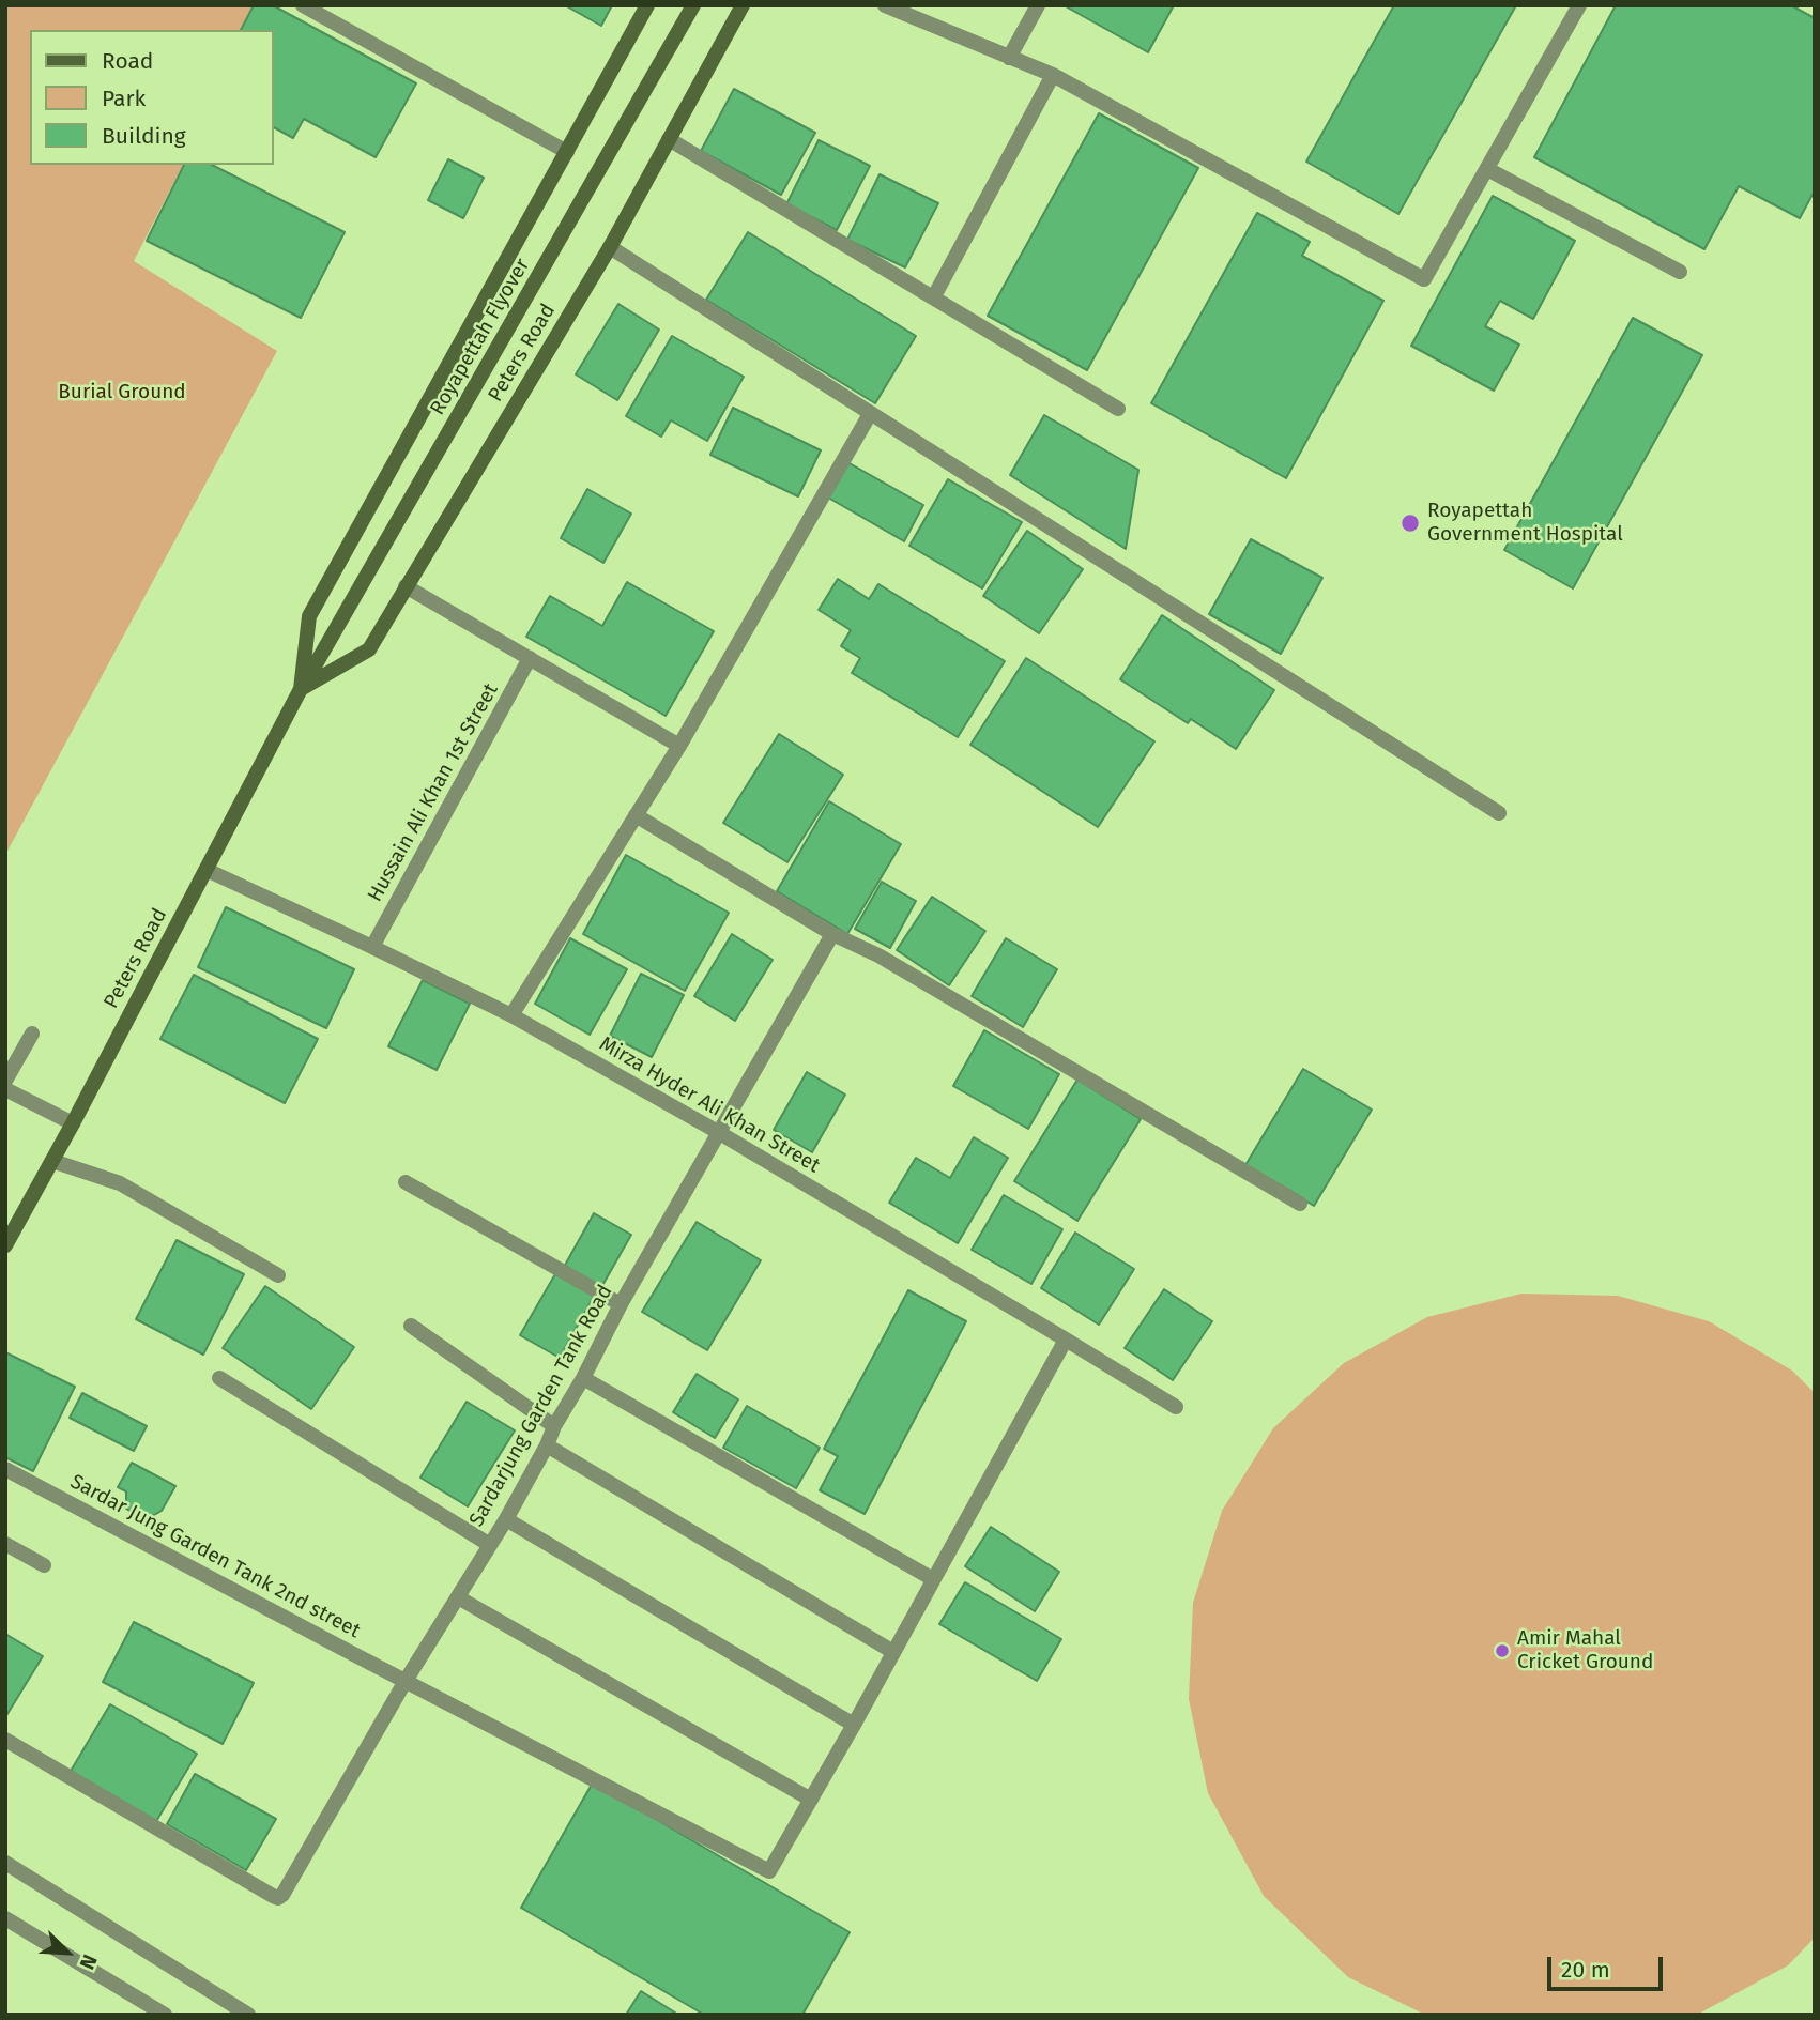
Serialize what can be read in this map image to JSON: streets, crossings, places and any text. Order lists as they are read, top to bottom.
{
  "streets": {
    "main road": ["Royapettah Flyover", "Peters Road"],
    "street": [
      "Hussain Ali Khan 1st Street",
      "Mirza Hyder Ali Khan Street",
      "Sardarjung Garden Tank Road",
      "Sardar Jung Garden Tank 2nd street"
    ]
  },
  "crossings": [
    ["Royapettah Flyover", "Peters Road"],
    ["Peters Road", "Mirza Hyder Ali Khan Street"],
    ["Hussain Ali Khan 1st Street", "Mirza Hyder Ali Khan Street"],
    ["Mirza Hyder Ali Khan Street", "Sardarjung Garden Tank Road"],
    ["Sardarjung Garden Tank Road", "Sardar Jung Garden Tank 2nd street"]
  ],
  "parks": ["Burial Ground"],
  "places": ["Royapettah Government Hospital", "Amir Mahal Cricket Ground"],
  "legend": ["Road", "Park", "Building"],
  "scale_bar": "20 m",
  "north": "bottom right"
}
